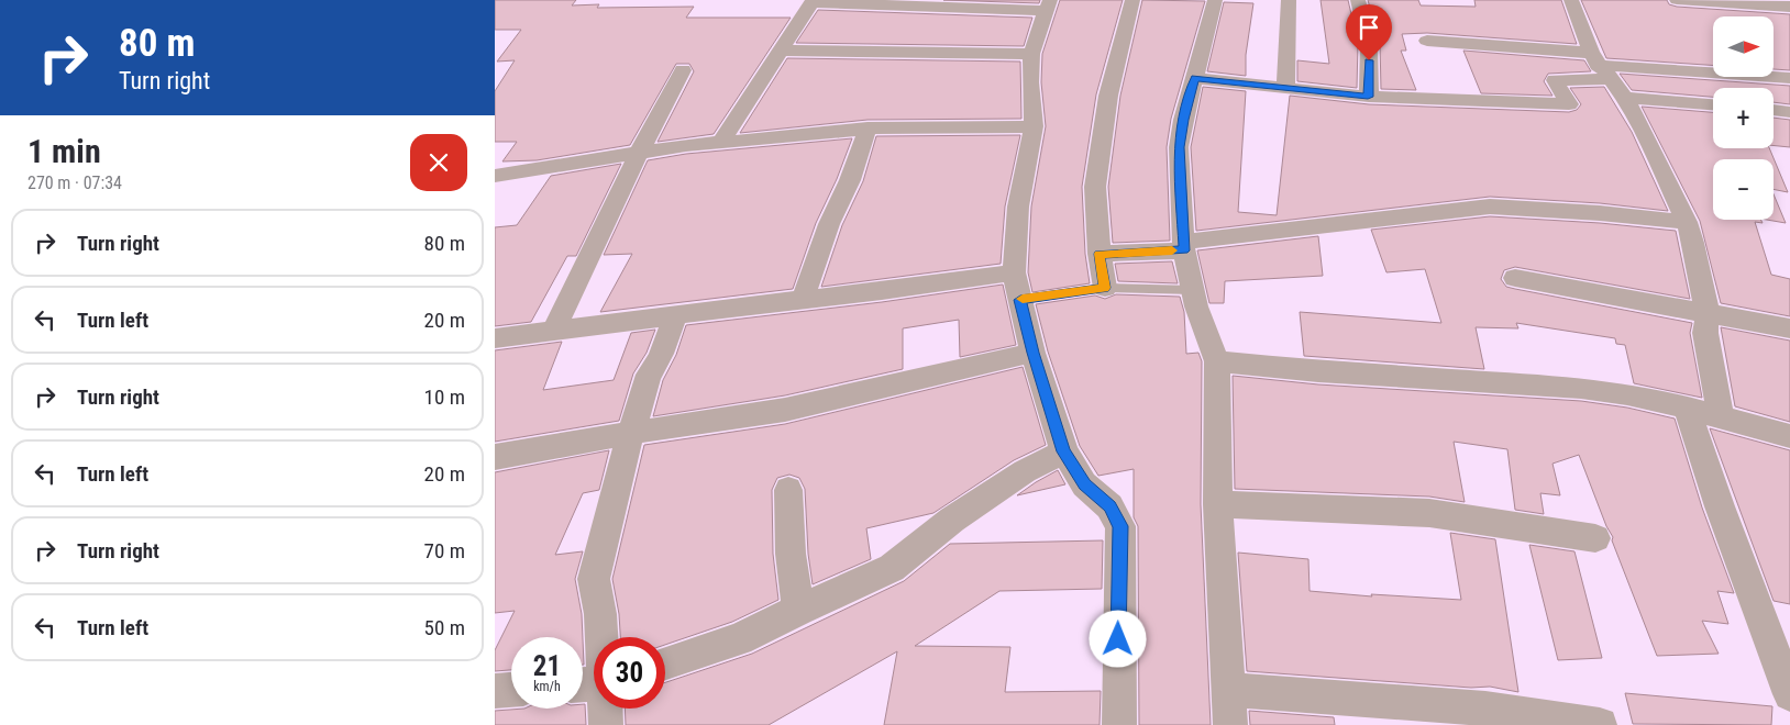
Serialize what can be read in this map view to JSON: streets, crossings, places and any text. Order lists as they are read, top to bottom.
{
  "north": "right",
  "page": {
    "turn": ["80 m", "Turn right"],
    "map_buttons": ["+", "−"],
    "heading": ["1 min", "270 m · 07:34"],
    "list": [
      {
        "name": "Turn right",
        "value": "80 m"
      },
      {
        "name": "Turn left",
        "value": "20 m"
      },
      {
        "name": "Turn right",
        "value": "10 m"
      },
      {
        "name": "Turn left",
        "value": "20 m"
      },
      {
        "name": "Turn right",
        "value": "70 m"
      },
      {
        "name": "Turn left",
        "value": "50 m"
      }
    ],
    "speed": "21 km/h",
    "limit": "30"
  }
}
